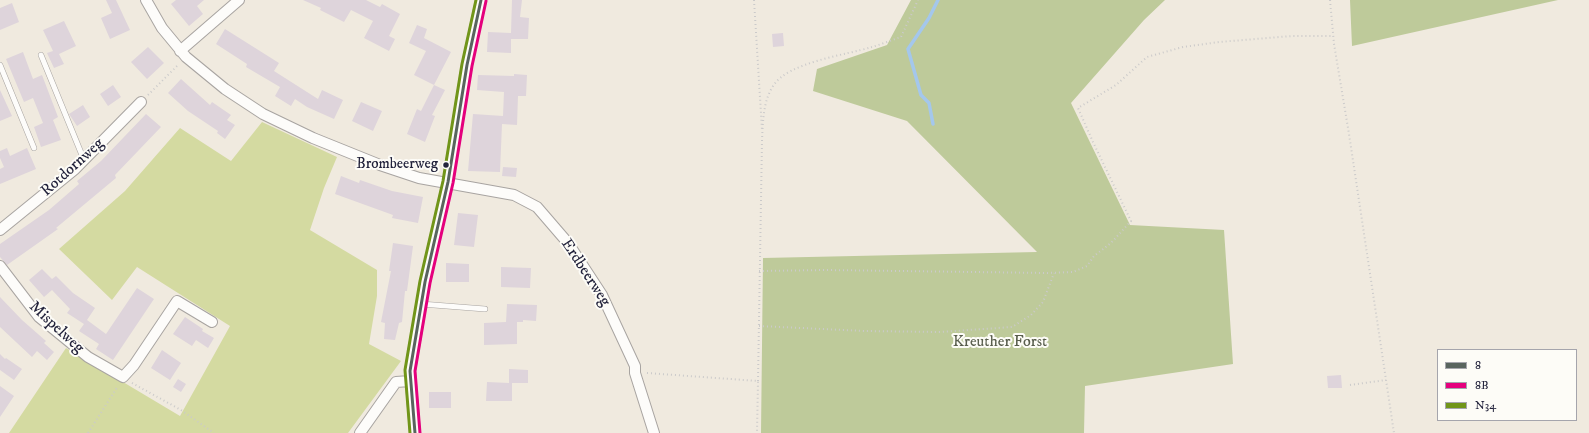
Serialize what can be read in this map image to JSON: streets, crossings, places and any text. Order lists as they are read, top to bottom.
{
  "streets": {
    "street": ["Rotdornweg", "Erdbeerweg", "Mispelweg"]
  },
  "parks": ["Kreuther Forst"],
  "places": ["Brombeerweg"],
  "lines": ["transit line 8", "transit line N34", "transit line 8B"],
  "legend": ["8", "8B", "N34"]
}
